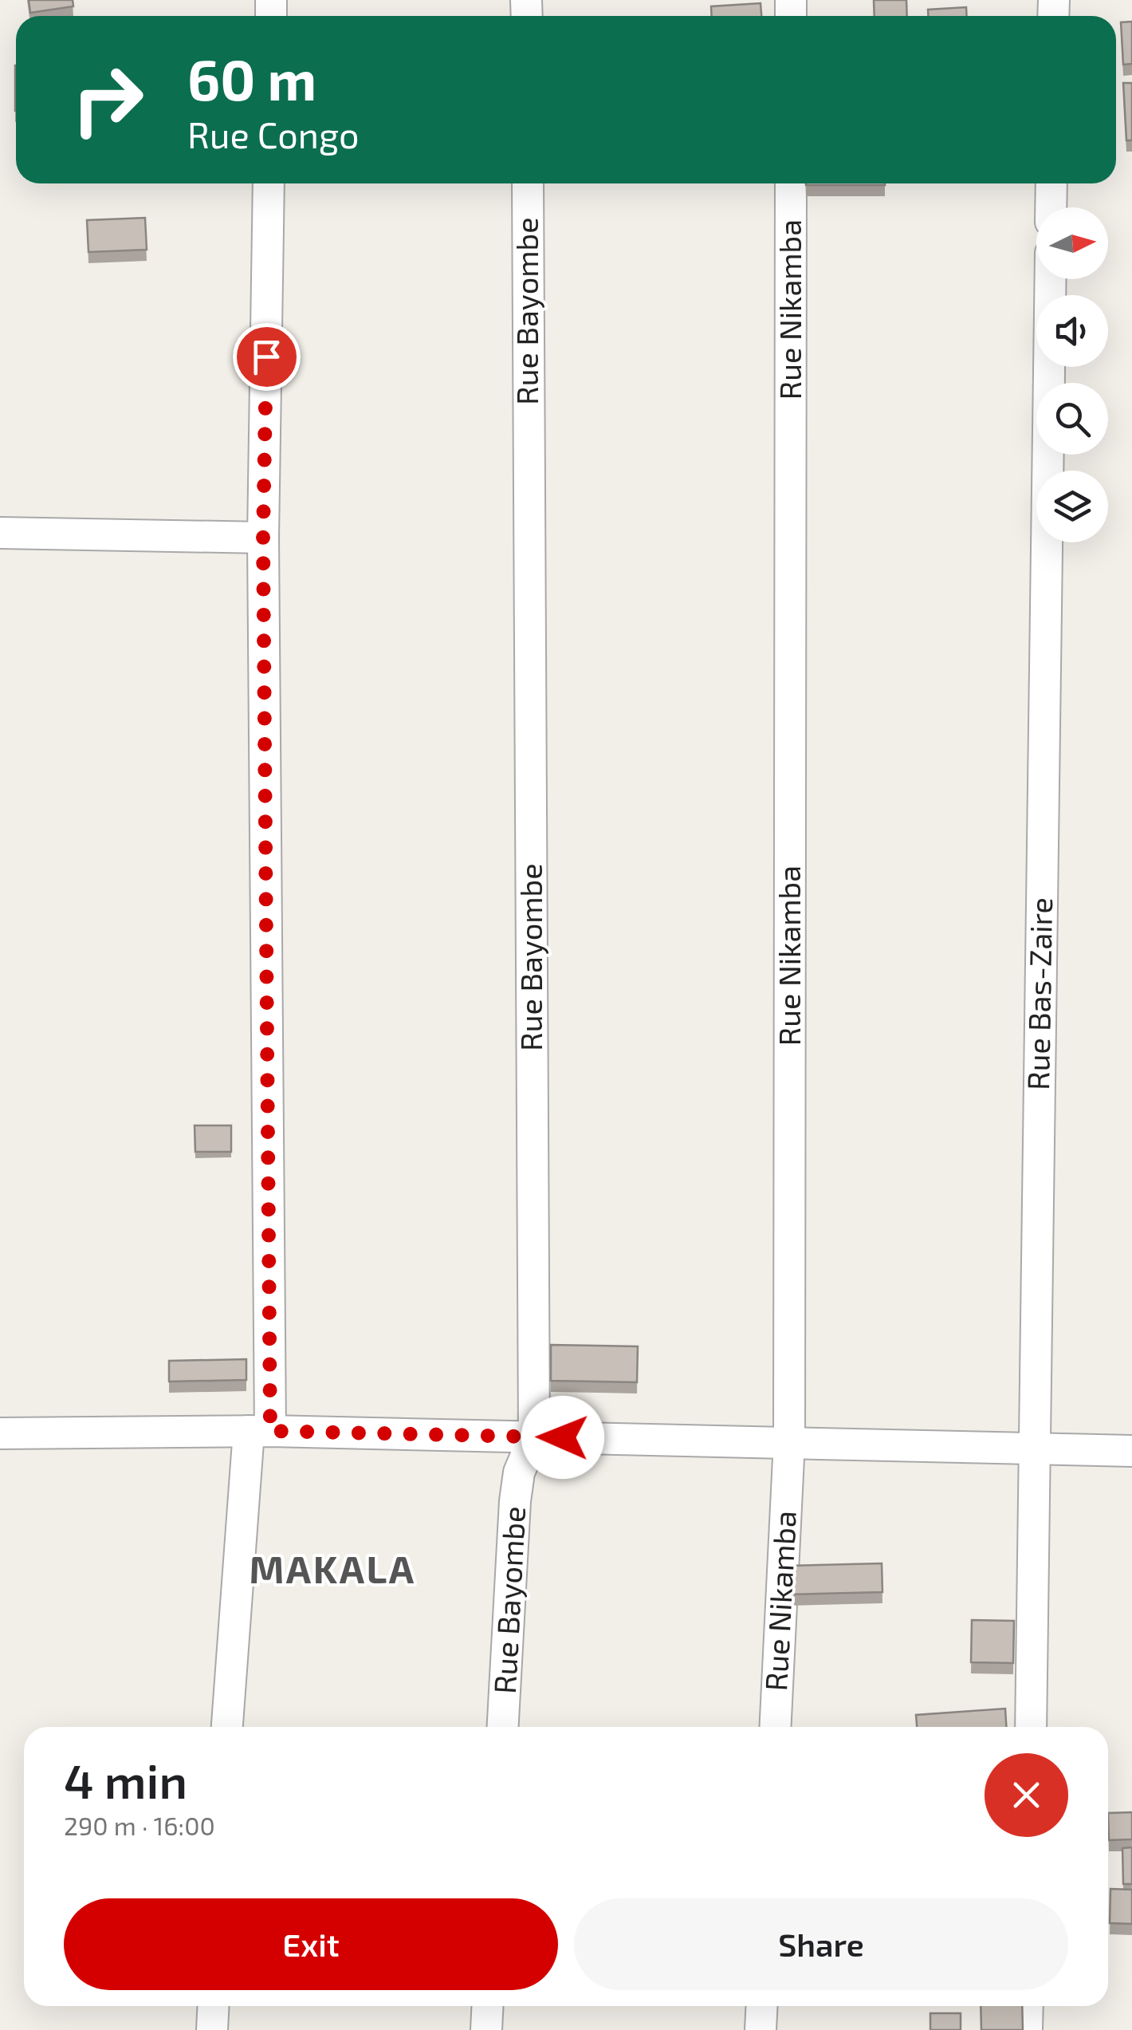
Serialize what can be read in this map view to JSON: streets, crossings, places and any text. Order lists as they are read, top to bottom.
{
  "streets": {
    "street": ["Rue Nikamba", "Rue Bayombe", "Rue Bas-Zaire"]
  },
  "districts": ["MAKALA"],
  "north": "right",
  "page": {
    "turn": ["60 m", "Rue Congo"],
    "heading": ["4 min", "290 m · 16:00"],
    "buttons": ["Exit", "Share"]
  }
}
